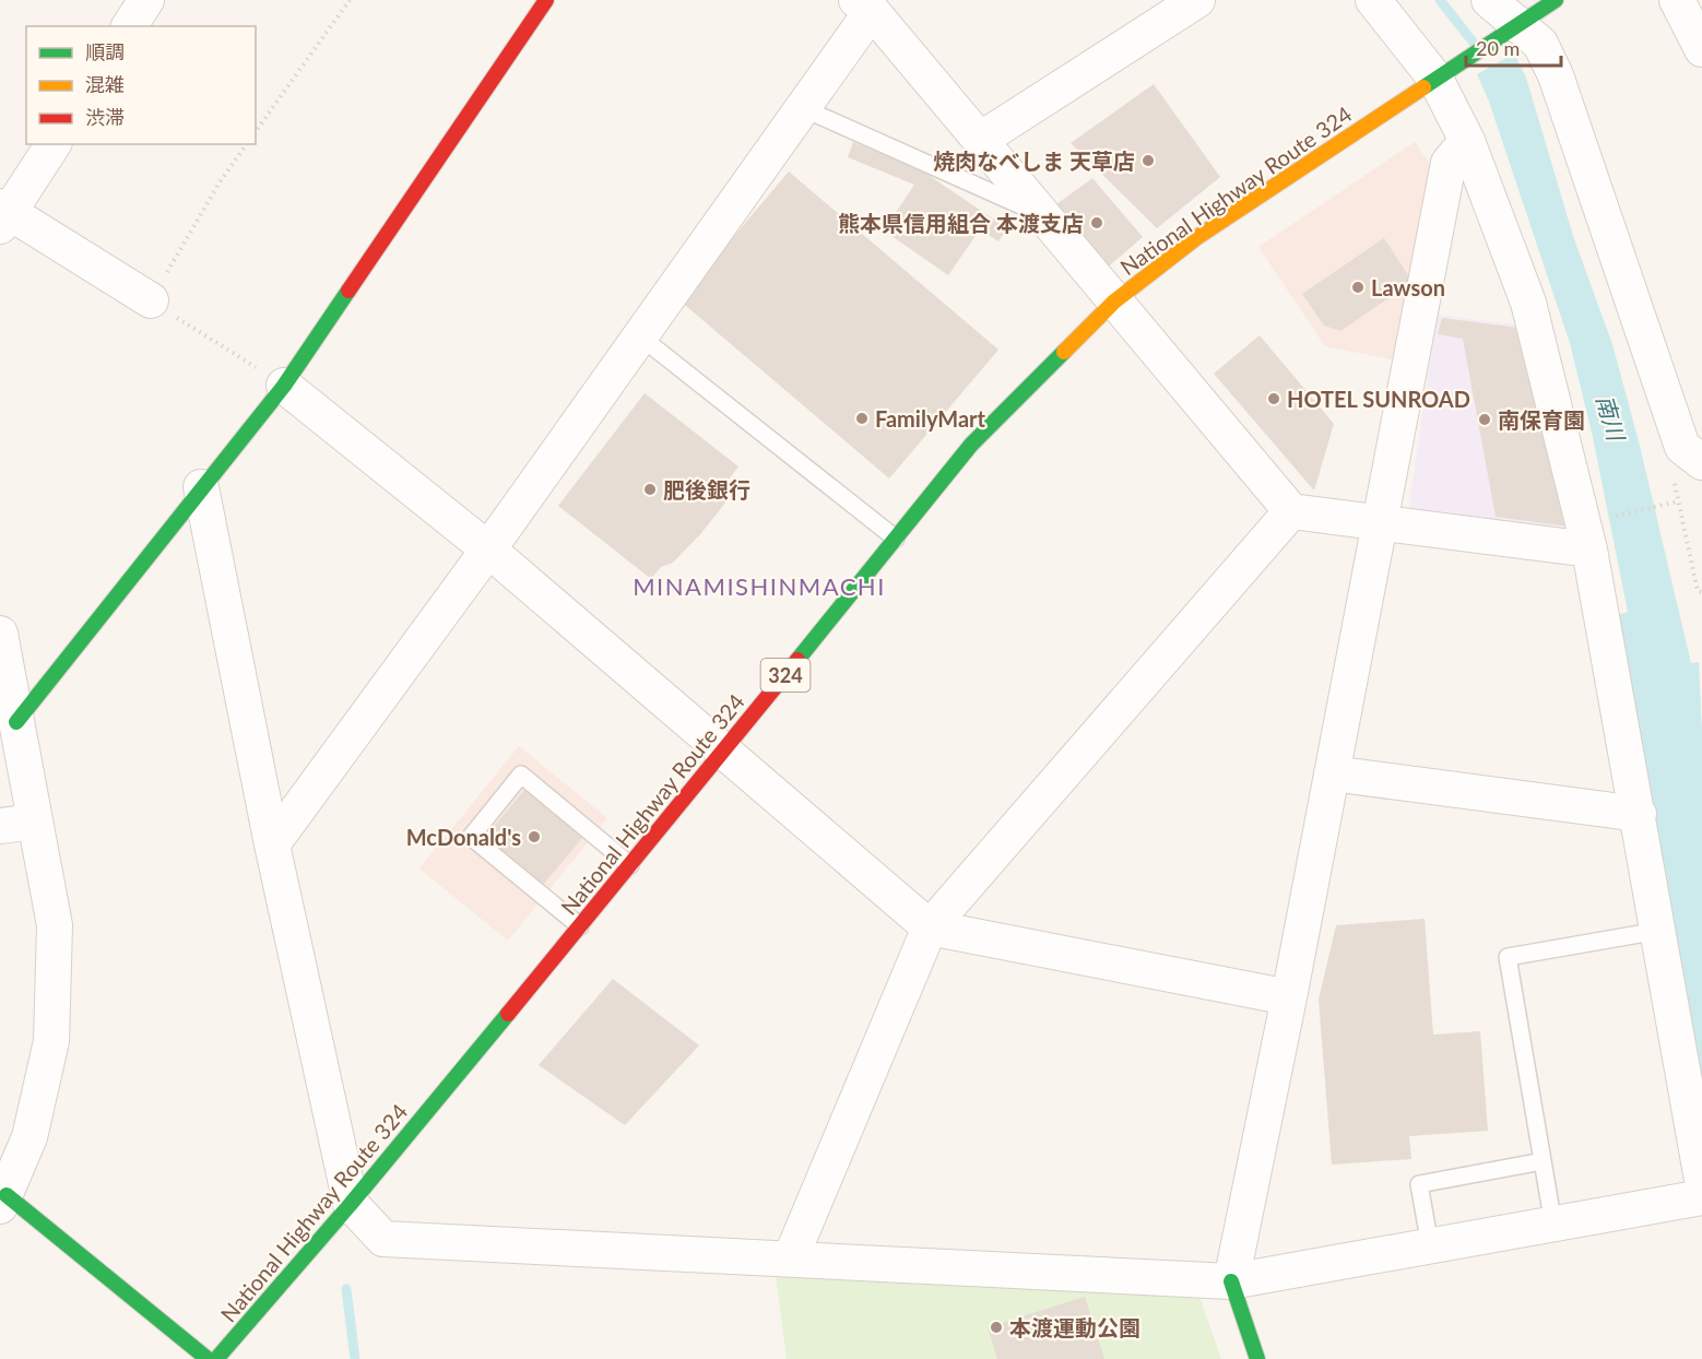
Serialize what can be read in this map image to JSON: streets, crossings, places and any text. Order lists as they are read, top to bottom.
{
  "streets": {
    "main road": ["National Highway Route 324", "324"]
  },
  "districts": ["MINAMISHINMACHI"],
  "water": ["南川"],
  "places": [
    "焼肉なべしま 天草店",
    "熊本県信用組合 本渡支店",
    "Lawson",
    "HOTEL SUNROAD",
    "FamilyMart",
    "南保育園",
    "肥後銀行",
    "McDonald's",
    "本渡運動公園"
  ],
  "legend": ["順調", "混雑", "渋滞"],
  "scale_bar": "20 m"
}
